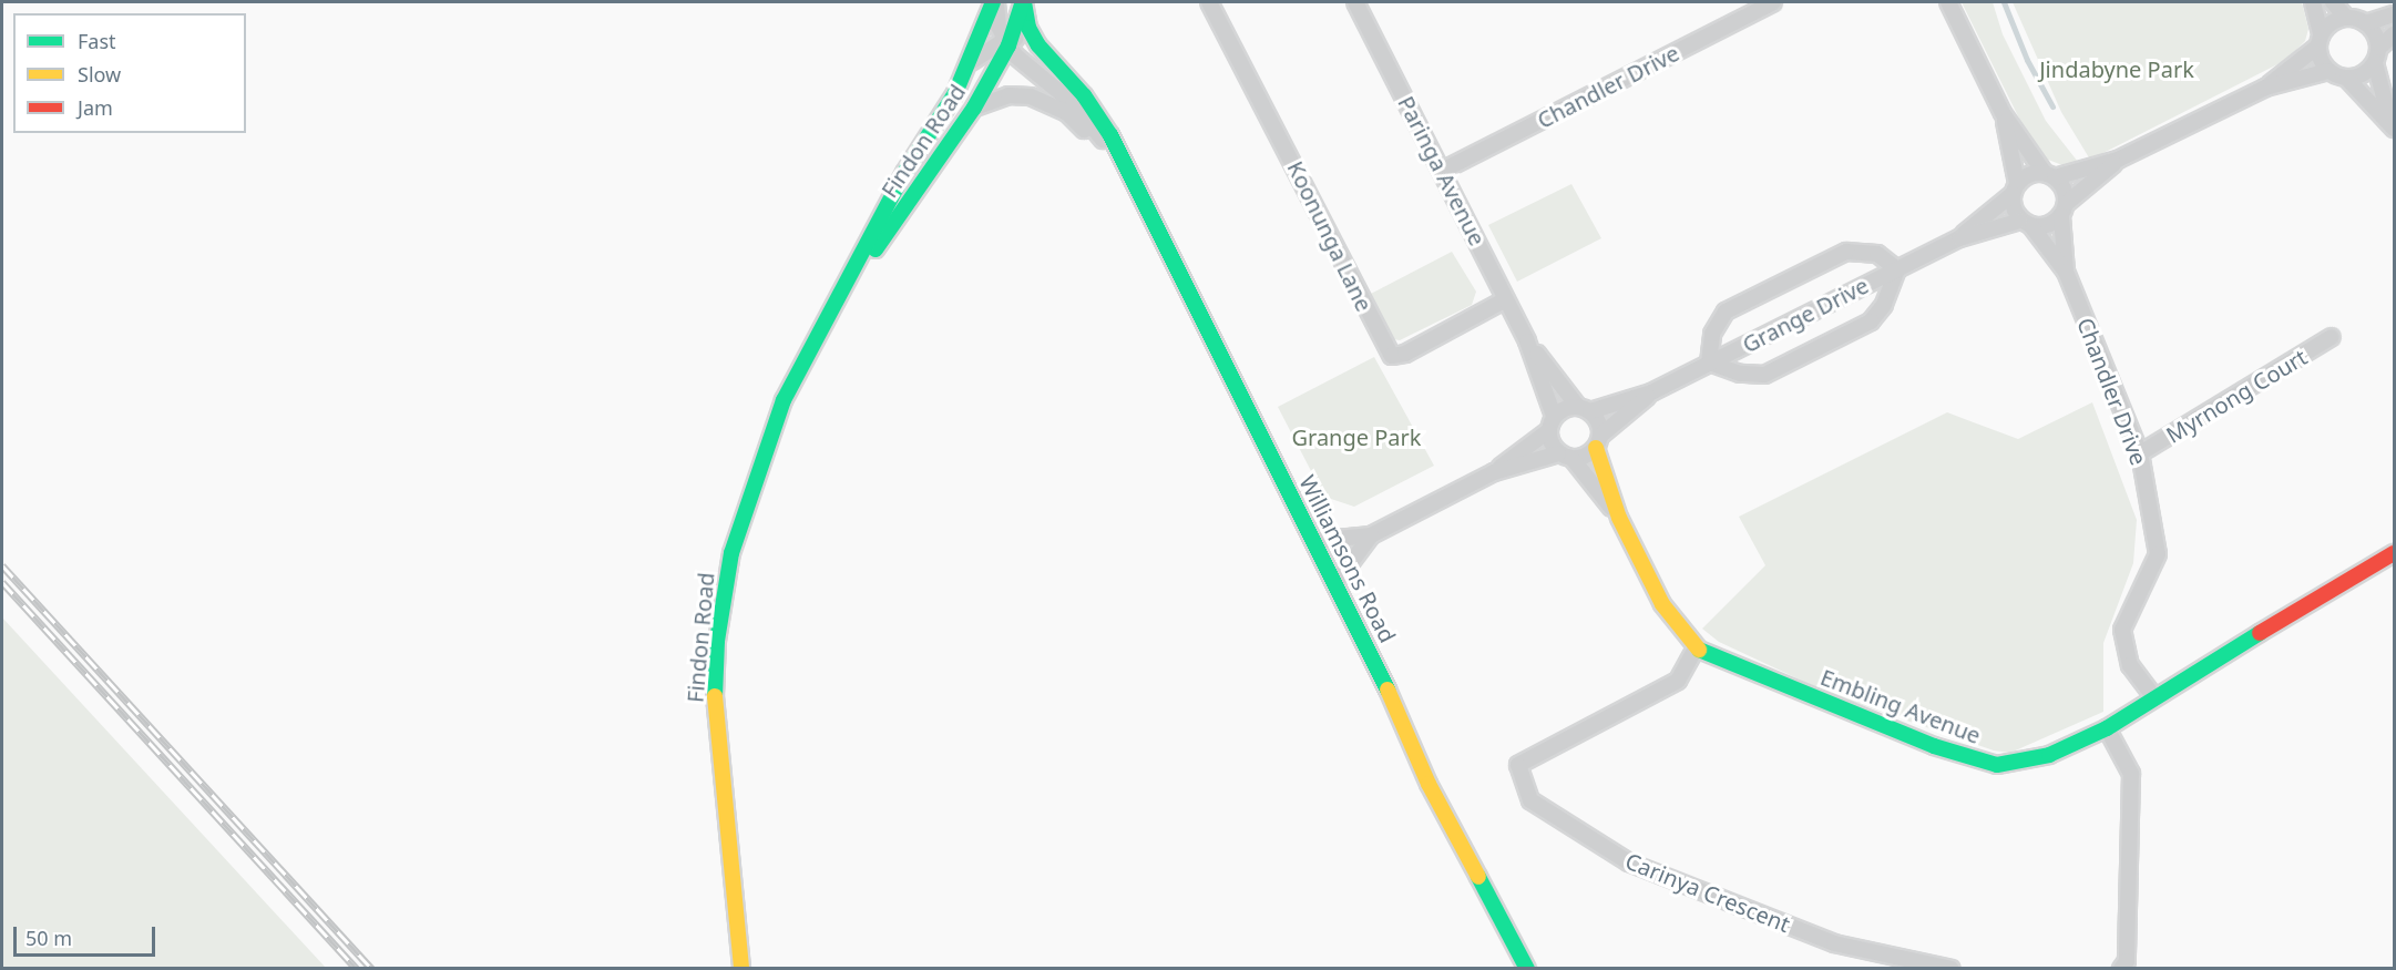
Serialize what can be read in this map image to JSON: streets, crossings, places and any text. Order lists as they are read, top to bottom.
{
  "streets": {
    "street": [
      "Chandler Drive",
      "Findon Road",
      "Paringa Avenue",
      "Koonunga Lane",
      "Grange Drive",
      "Myrnong Court",
      "Williamsons Road",
      "Embling Avenue",
      "Carinya Crescent"
    ]
  },
  "crossings": [
    ["Chandler Drive", "Paringa Avenue"],
    ["Chandler Drive", "Grange Drive"],
    ["Chandler Drive", "Myrnong Court"],
    ["Chandler Drive", "Embling Avenue"],
    ["Findon Road", "Williamsons Road"],
    ["Paringa Avenue", "Koonunga Lane"],
    ["Paringa Avenue", "Grange Drive"],
    ["Embling Avenue", "Carinya Crescent"]
  ],
  "parks": ["Jindabyne Park", "Grange Park"],
  "legend": ["Fast", "Slow", "Jam"],
  "scale_bar": "50 m"
}
